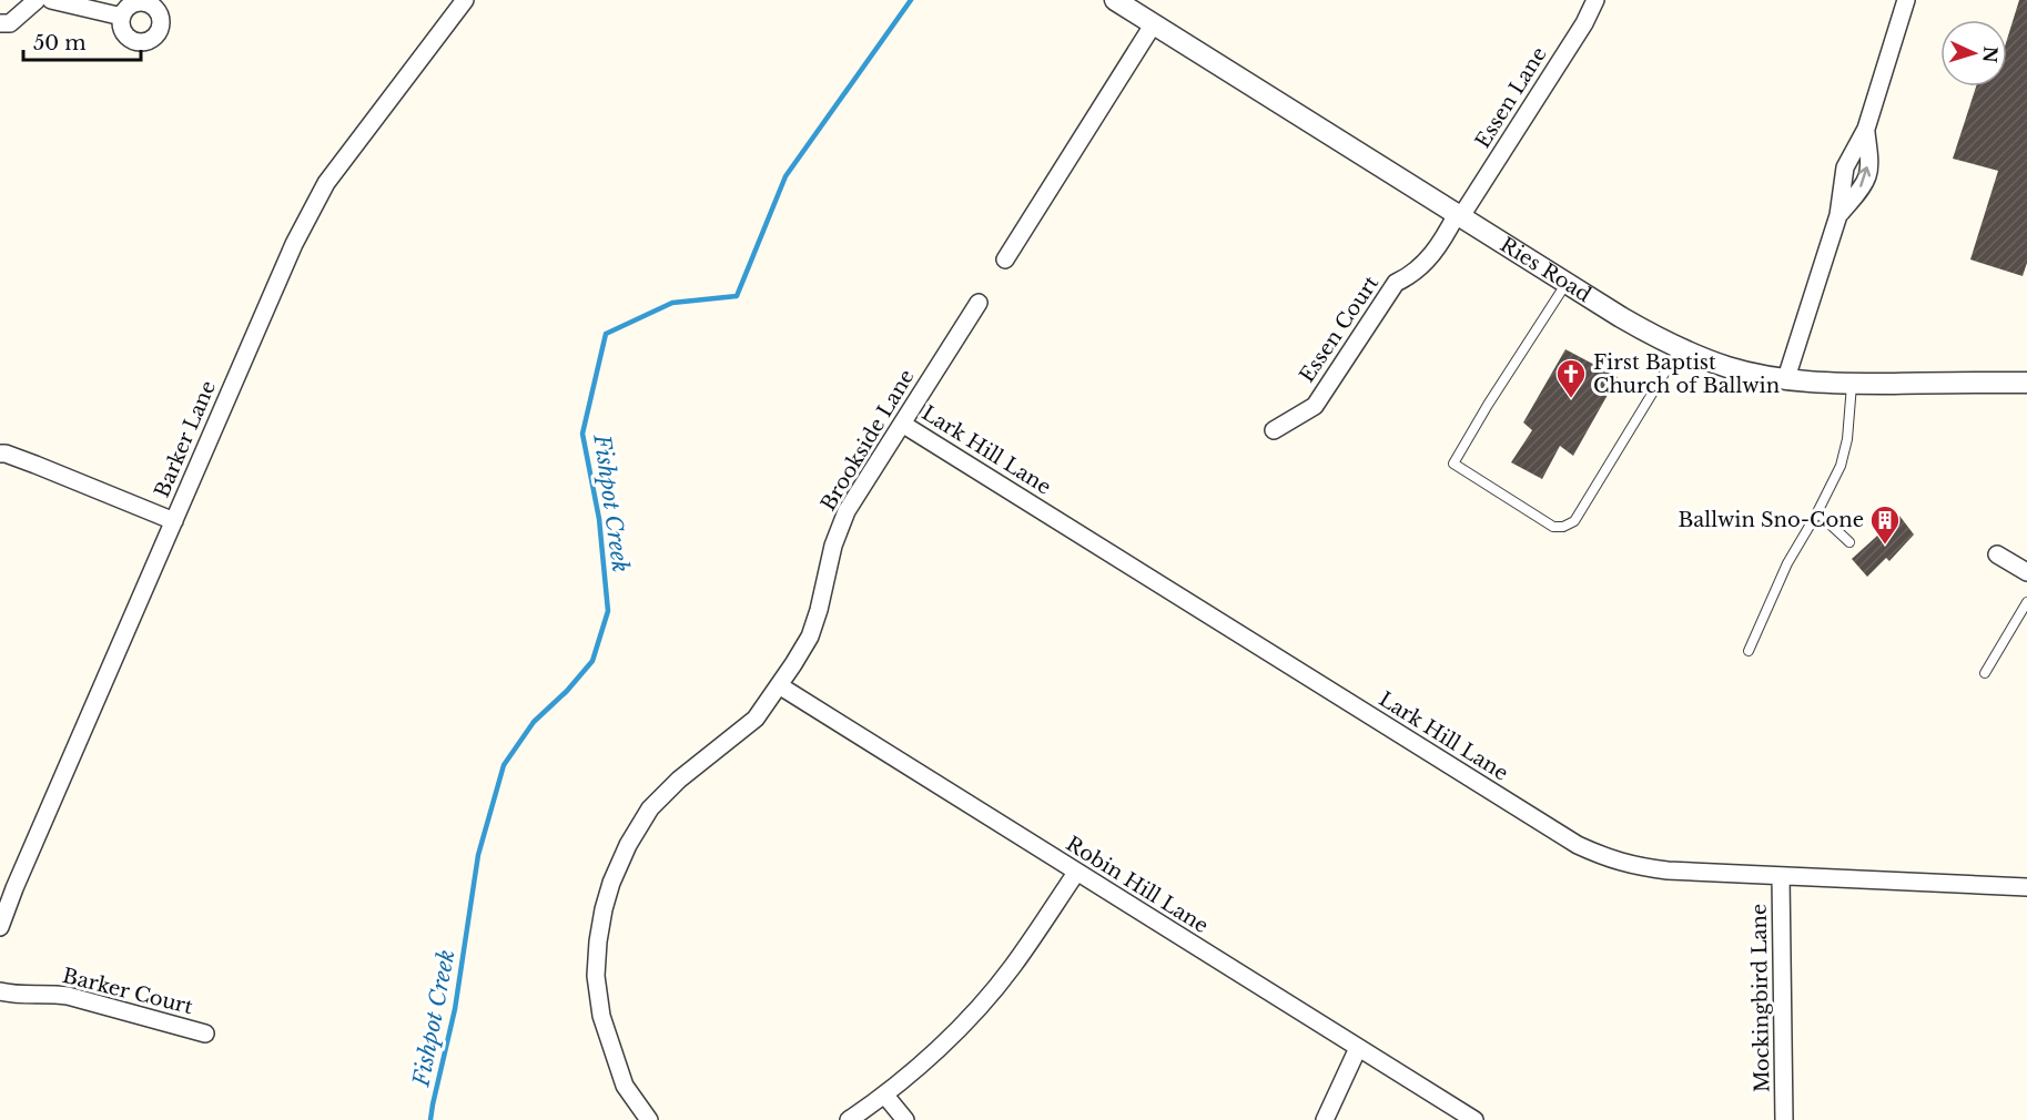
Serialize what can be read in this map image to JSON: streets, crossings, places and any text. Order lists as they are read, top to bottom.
{
  "streets": {
    "street": [
      "Essen Lane",
      "Ries Road",
      "Essen Court",
      "Barker Lane",
      "Brookside Lane",
      "Lark Hill Lane",
      "Robin Hill Lane",
      "Barker Court",
      "Mockingbird Lane"
    ]
  },
  "crossings": [
    ["Essen Lane", "Ries Road"],
    ["Essen Lane", "Essen Court"],
    ["Ries Road", "Essen Court"],
    ["Brookside Lane", "Lark Hill Lane"],
    ["Brookside Lane", "Robin Hill Lane"],
    ["Lark Hill Lane", "Mockingbird Lane"]
  ],
  "water": ["Fishpot Creek"],
  "places": {
    "church": ["First Baptist Church of Ballwin"],
    "building": ["Ballwin Sno-Cone"]
  },
  "scale_bar": "50 m",
  "north": "right"
}
